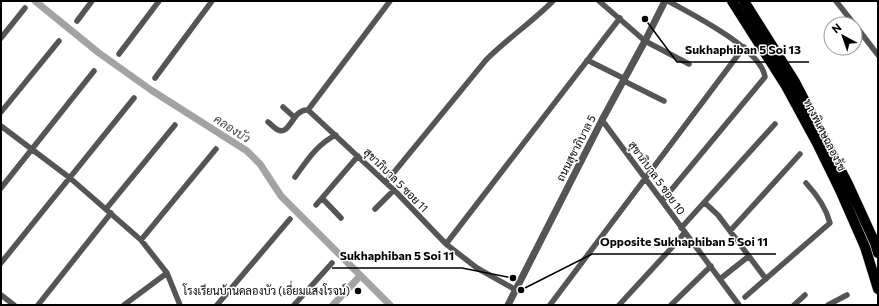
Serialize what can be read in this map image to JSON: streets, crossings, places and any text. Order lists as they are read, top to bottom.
{
  "streets": {
    "highway": ["ทางพิเศษฉลองรัช"],
    "street": ["ถนนสุขาภิบาล 5", "สุขาภิบาล 5 ซอย 10", "สุขาภิบาล 5 ซอย 11"]
  },
  "crossings": [
    ["ถนนสุขาภิบาล 5", "สุขาภิบาล 5 ซอย 10"],
    ["ถนนสุขาภิบาล 5", "สุขาภิบาล 5 ซอย 11"]
  ],
  "water": ["คลองบัว"],
  "places": [
    "Sukhaphiban 5 Soi 13",
    "Sukhaphiban 5 Soi 11",
    "Opposite Sukhaphiban 5 Soi 11",
    "โรงเรียนบ้านคลองบัว (เอี่ยมแสงโรจน์)"
  ],
  "north": "top left"
}
